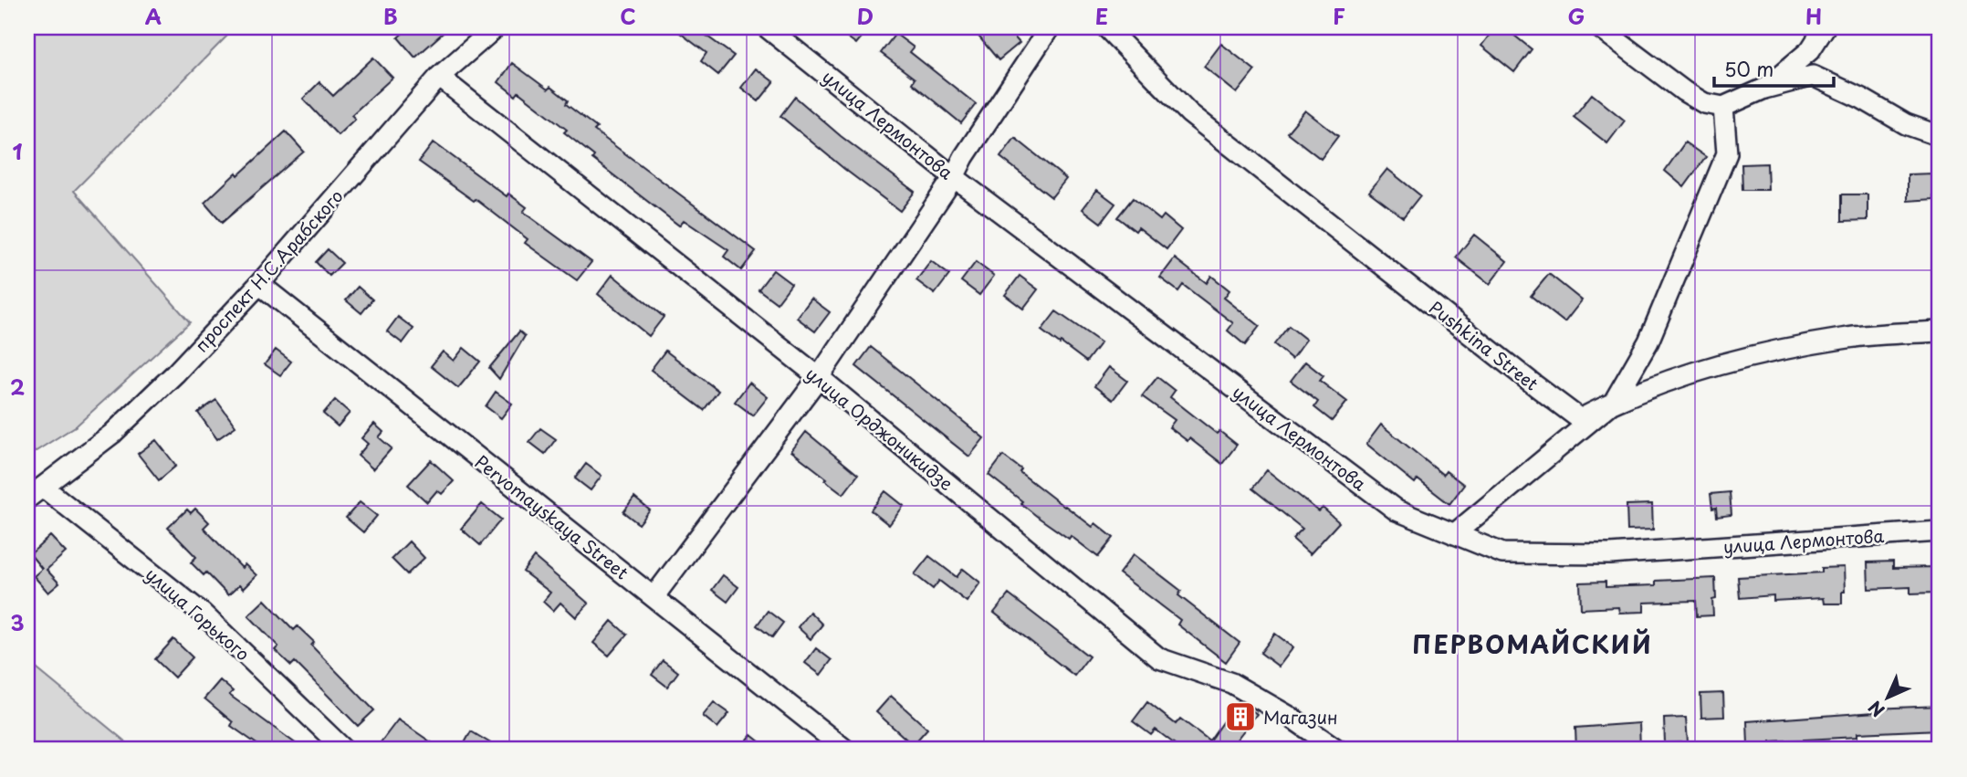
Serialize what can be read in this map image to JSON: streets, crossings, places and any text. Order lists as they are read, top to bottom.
{
  "streets": {
    "street": [
      "улица Лермонтова",
      "проспект Н.С.Арабского",
      "Pushkina Street",
      "улица Орджоникидзе",
      "Pervomayskaya Street",
      "улица Горького"
    ]
  },
  "crossings": [
    ["проспект Н.С.Арабского", "улица Орджоникидзе"],
    ["проспект Н.С.Арабского", "Pervomayskaya Street"],
    ["проспект Н.С.Арабского", "улица Горького"]
  ],
  "districts": ["ПЕРВОМАЙСКИЙ"],
  "places": {
    "building": ["Магазин"]
  },
  "scale_bar": "50 m",
  "north": "bottom left",
  "grid": {
    "columns": [
      "A",
      "B",
      "C",
      "D",
      "E",
      "F",
      "G",
      "H"
    ],
    "rows": ["1", "2", "3"]
  }
}
